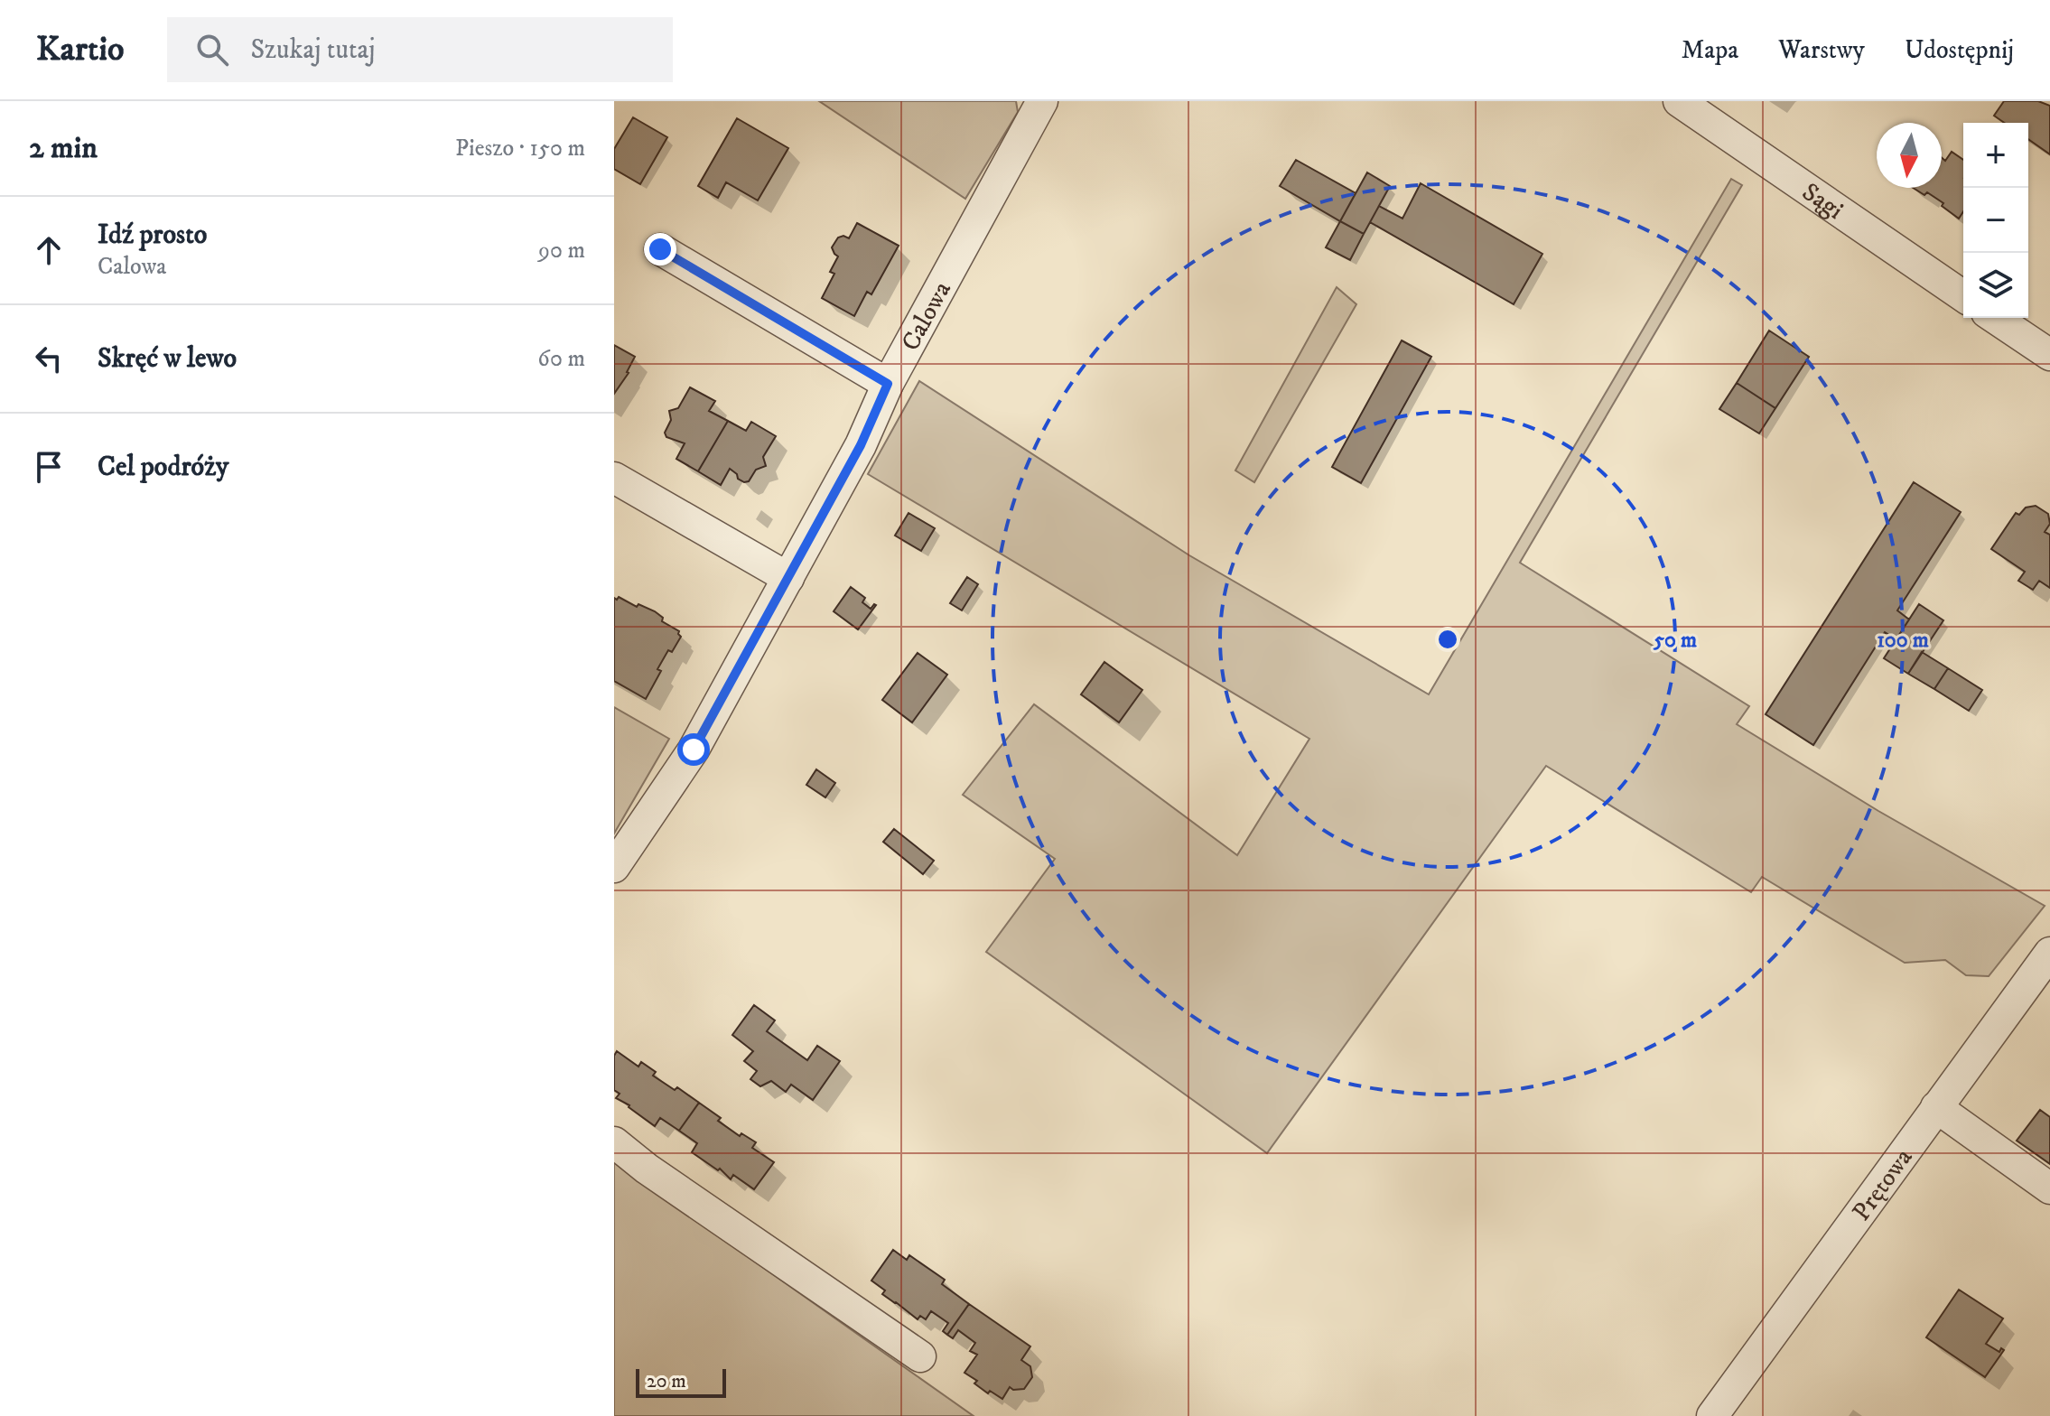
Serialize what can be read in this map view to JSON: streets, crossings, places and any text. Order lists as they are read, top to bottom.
{
  "streets": {
    "street": ["Sągi", "Calowa", "Prętowa"]
  },
  "scale_bar": "20 m",
  "north": "bottom",
  "page": {
    "header": "Kartio",
    "search": "Szukaj tutaj",
    "nav": ["Mapa", "Warstwy", "Udostępnij"],
    "heading": ["2 min", "Pieszo · 150 m"],
    "map_buttons": ["+", "−"],
    "list": [
      ["Idź prosto", "Calowa", "90 m"],
      ["Skręć w lewo", "60 m"],
      "Cel podróży"
    ],
    "scale": "20 m"
  },
  "rings": ["50 m", "100 m"]
}
